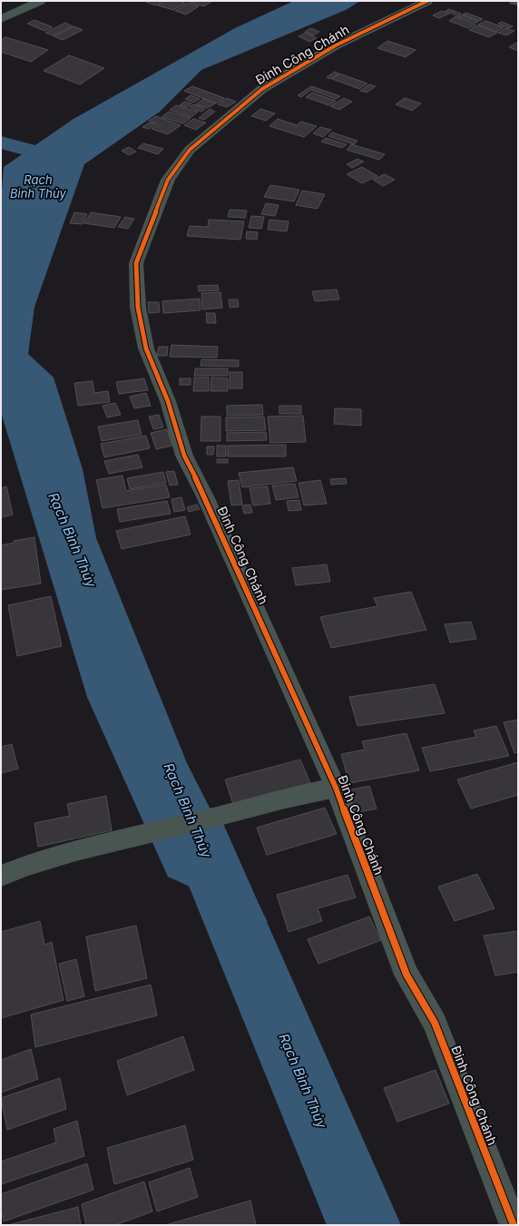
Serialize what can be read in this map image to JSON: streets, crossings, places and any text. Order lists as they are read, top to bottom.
{
  "streets": {
    "street": ["Đinh Công Chánh"]
  },
  "water": ["Rạch Bình Thủy"]
}
